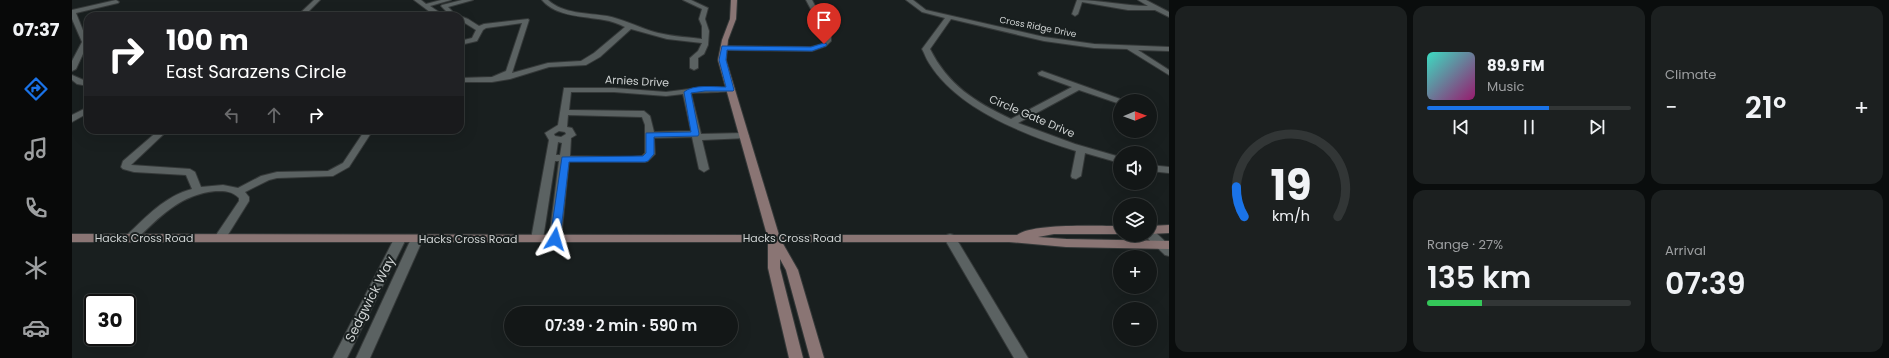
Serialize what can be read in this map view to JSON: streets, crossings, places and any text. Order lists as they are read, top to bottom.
{
  "streets": {
    "main road": ["Hacks Cross Road"],
    "street": [
      "Cross Ridge Drive",
      "Arnies Drive",
      "Circle Gate Drive",
      "Sedgwick Way"
    ]
  },
  "crossings": [
    ["Cross Ridge Drive", "Circle Gate Drive"],
    ["Hacks Cross Road", "Sedgwick Way"]
  ],
  "north": "right",
  "page": {
    "tabs": "07:37",
    "tile": [
      "Climate",
      ["Range · 27%", "135 km"],
      ["Arrival", "07:39"]
    ],
    "turn": ["100 m", "East Sarazens Circle"],
    "song": ["89.9 FM", "Music"],
    "heat": ["−", "21°", "+"],
    "map_buttons": ["+", "−"],
    "limit": "30",
    "trip": "07:39 · 2 min · 590 m",
    "gauge": ["19", "km/h"]
  }
}
